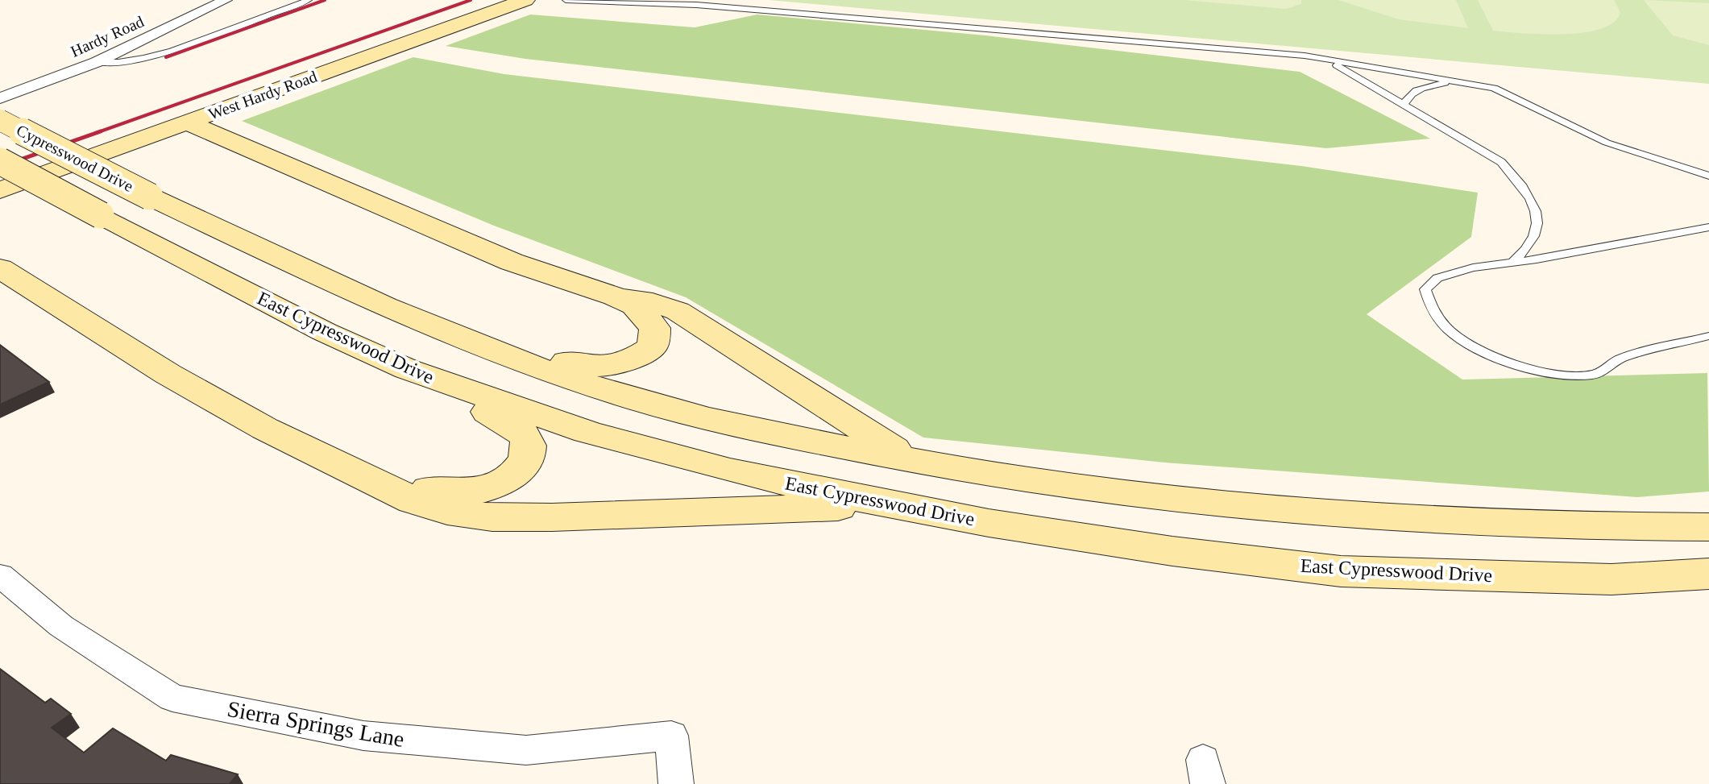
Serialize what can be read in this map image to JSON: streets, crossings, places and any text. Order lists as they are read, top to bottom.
{
  "streets": {
    "main road": ["West Hardy Road", "Cypresswood Drive", "East Cypresswood Drive"],
    "street": ["Hardy Road", "Sierra Springs Lane"]
  },
  "crossings": [
    ["Cypresswood Drive", "East Cypresswood Drive"]
  ]
}
